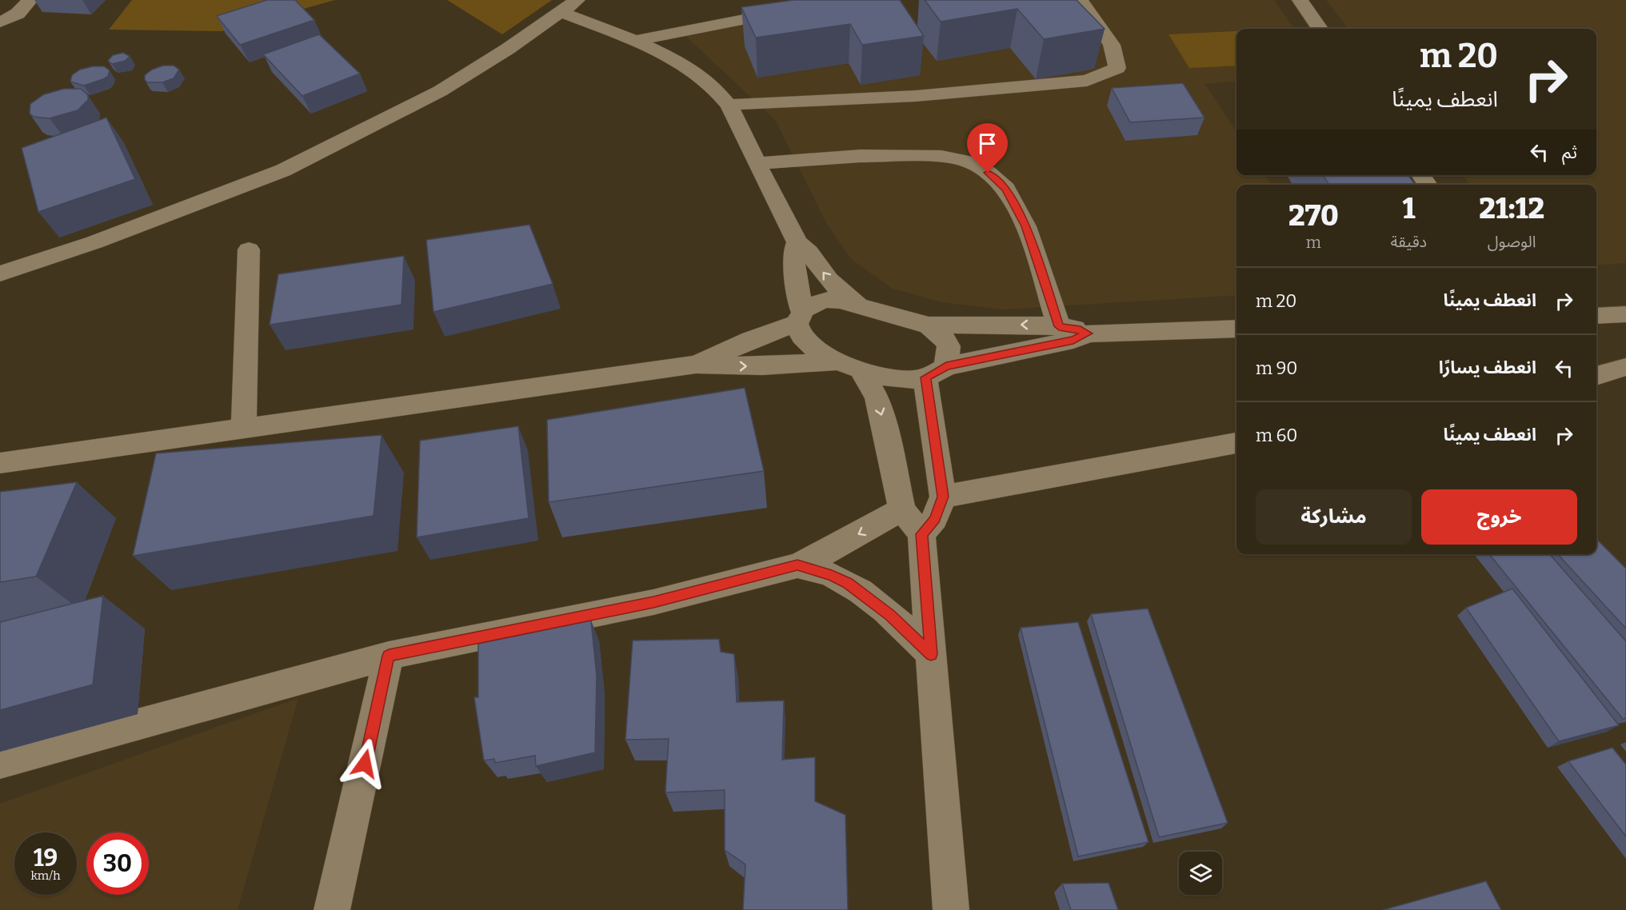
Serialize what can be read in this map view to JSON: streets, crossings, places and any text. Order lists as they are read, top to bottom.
{
  "page": {
    "turn": ["20 m", "انعطف يمينًا"],
    "then": "ثم",
    "eta": [
      "21:12",
      "الوصول",
      "1",
      "دقيقة",
      "270",
      "m"
    ],
    "list": [
      {
        "name": "انعطف يمينًا",
        "value": "20 m"
      },
      {
        "name": "انعطف يسارًا",
        "value": "90 m"
      },
      {
        "name": "انعطف يمينًا",
        "value": "60 m"
      }
    ],
    "buttons": ["خروج", "مشاركة"],
    "speed": "19 km/h",
    "limit": "30"
  }
}
